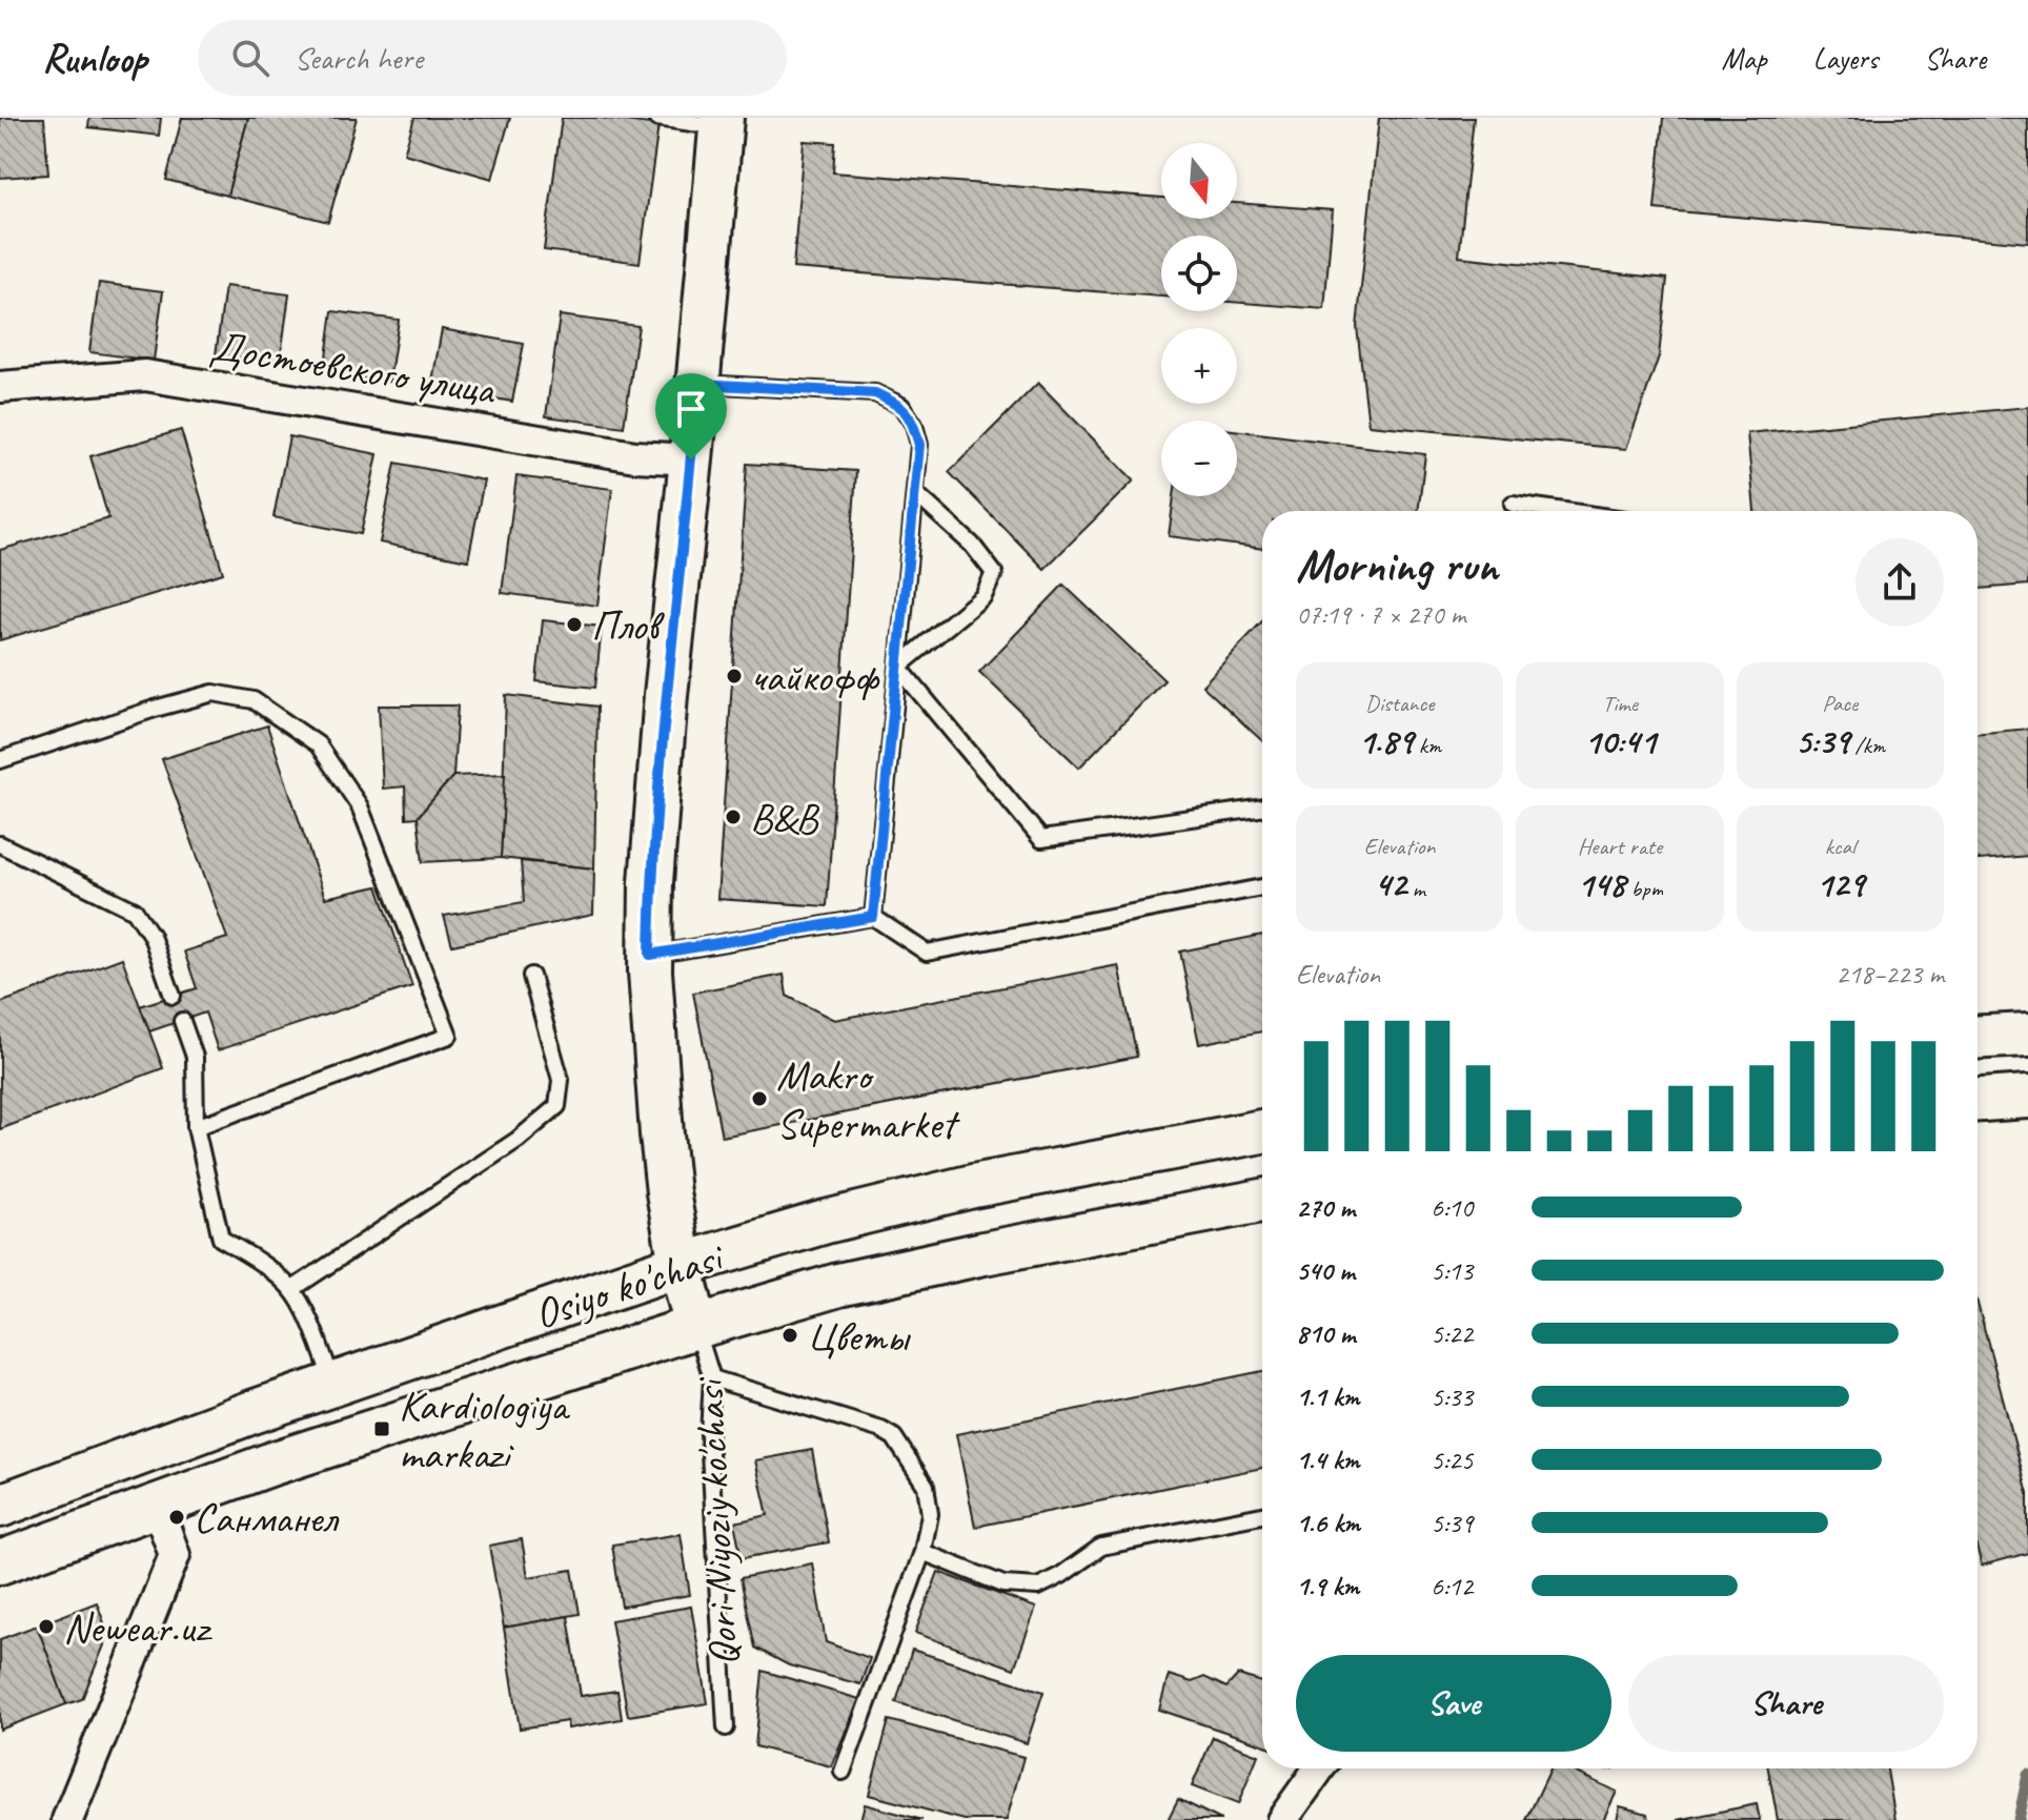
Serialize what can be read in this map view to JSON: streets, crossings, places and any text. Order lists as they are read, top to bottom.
{
  "streets": {
    "main road": ["Osiyo ko'chasi", "Qori Niyoziy ko'chasi"],
    "street": ["Достоевского улица"]
  },
  "crossings": [
    ["Достоевского улица", "Qori Niyoziy ko'chasi"],
    ["Osiyo ko'chasi", "Qori Niyoziy ko'chasi"]
  ],
  "places": {
    "other": [
      "Плов",
      "чайкофф",
      "B&B",
      "Makro Supermarket",
      "Цветы",
      "Санманел",
      "Newear.uz"
    ],
    "transit": ["Kardiologiya markazi"]
  },
  "north": "bottom",
  "page": {
    "header": "Runloop",
    "search": "Search here",
    "nav": ["Map", "Layers", "Share"],
    "map_buttons": ["+", "−"],
    "heading": ["Morning run", "07:19 · 7 × 270 m"],
    "stats": [
      ["Distance", "1.89 km"],
      ["Time", "10:41"],
      ["Pace", "5:39 /km"],
      ["Elevation", "42 m"],
      ["Heart rate", "148 bpm"],
      ["kcal", "129"]
    ],
    "chart": ["Elevation", "218–223 m"],
    "list": [
      {
        "name": "270 m",
        "note": "6:10"
      },
      {
        "name": "540 m",
        "note": "5:13"
      },
      {
        "name": "810 m",
        "note": "5:22"
      },
      {
        "name": "1.1 km",
        "note": "5:33"
      },
      {
        "name": "1.4 km",
        "note": "5:25"
      },
      {
        "name": "1.6 km",
        "note": "5:39"
      },
      {
        "name": "1.9 km",
        "note": "6:12"
      }
    ],
    "buttons": ["Save", "Share"]
  }
}
